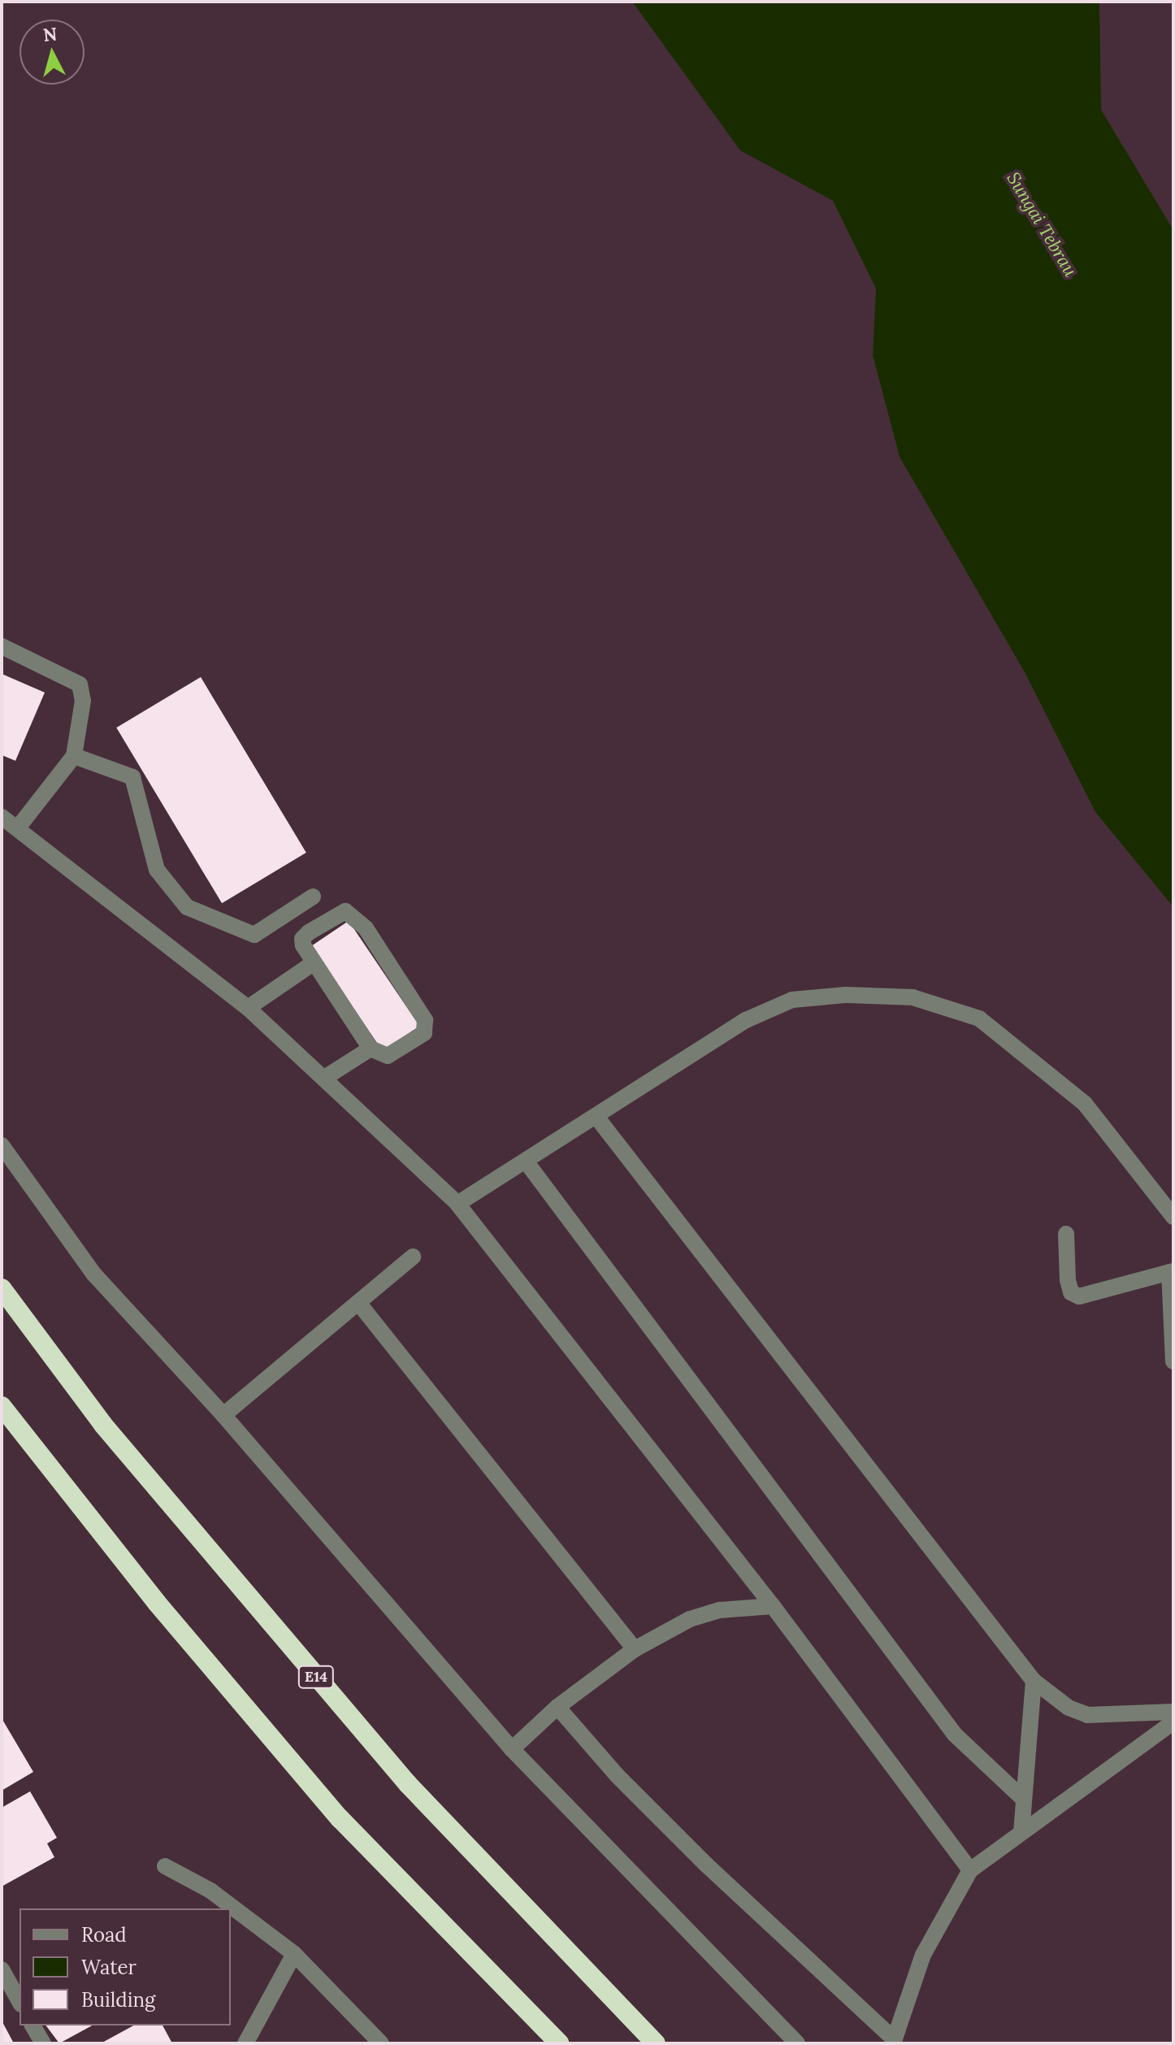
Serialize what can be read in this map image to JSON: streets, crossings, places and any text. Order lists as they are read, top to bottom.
{
  "streets": {
    "highway": ["E14"]
  },
  "water": ["Sungai Tebrau"],
  "legend": ["Road", "Water", "Building"],
  "north": "top"
}
